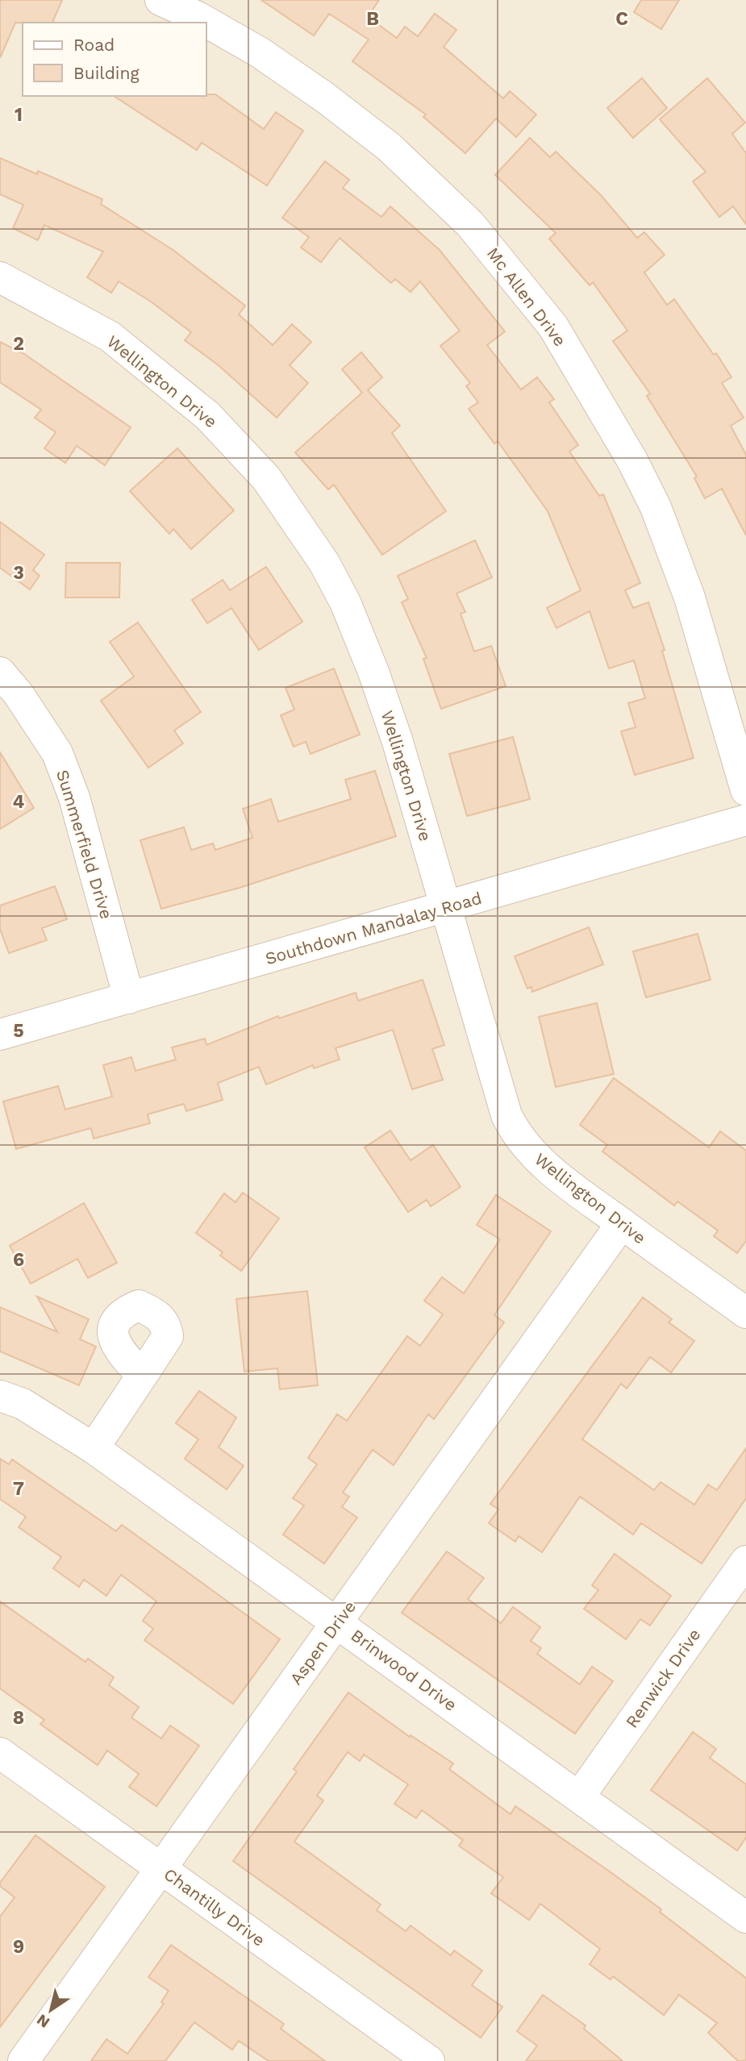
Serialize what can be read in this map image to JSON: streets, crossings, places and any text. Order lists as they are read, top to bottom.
{
  "streets": {
    "street": [
      "Mc Allen Drive",
      "Wellington Drive",
      "Summerfield Drive",
      "Southdown Mandalay Road",
      "Aspen Drive",
      "Brinwood Drive",
      "Renwick Drive",
      "Chantilly Drive"
    ]
  },
  "crossings": [
    ["Wellington Drive", "Southdown Mandalay Road"],
    ["Wellington Drive", "Aspen Drive"],
    ["Summerfield Drive", "Southdown Mandalay Road"],
    ["Aspen Drive", "Brinwood Drive"],
    ["Aspen Drive", "Chantilly Drive"],
    ["Brinwood Drive", "Renwick Drive"]
  ],
  "legend": ["Road", "Building"],
  "north": "bottom left",
  "grid": {
    "columns": ["B", "C"],
    "rows": [
      "1",
      "2",
      "3",
      "4",
      "5",
      "6",
      "7",
      "8",
      "9"
    ]
  }
}
